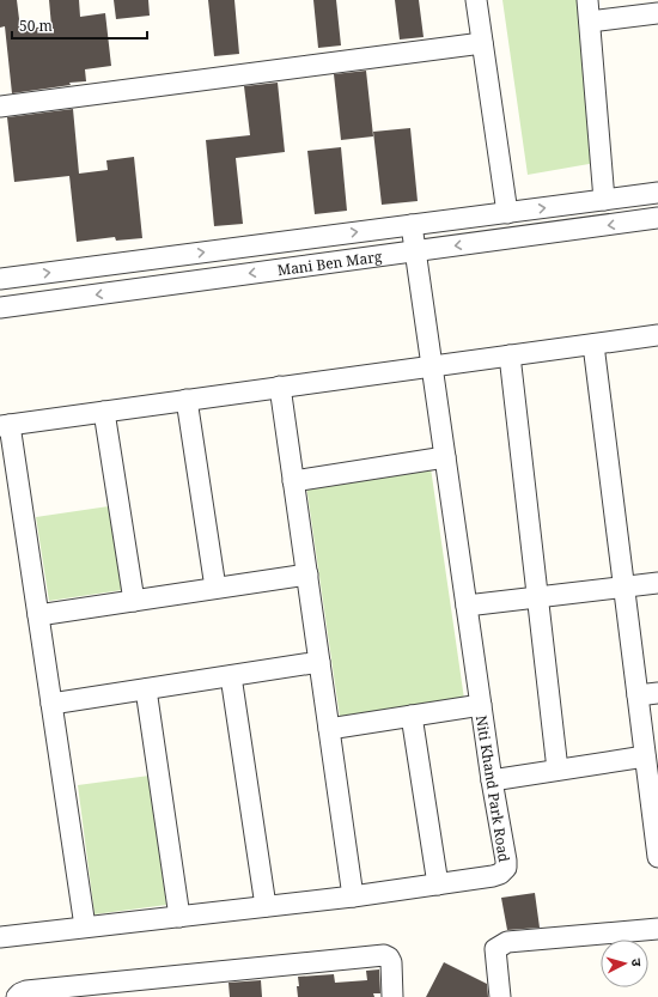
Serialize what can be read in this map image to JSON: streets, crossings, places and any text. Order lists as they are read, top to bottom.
{
  "streets": {
    "street": ["Mani Ben Marg", "Niti Khand Park Road"]
  },
  "crossings": [
    ["Mani Ben Marg", "Niti Khand Park Road"]
  ],
  "scale_bar": "50 m",
  "north": "right"
}
